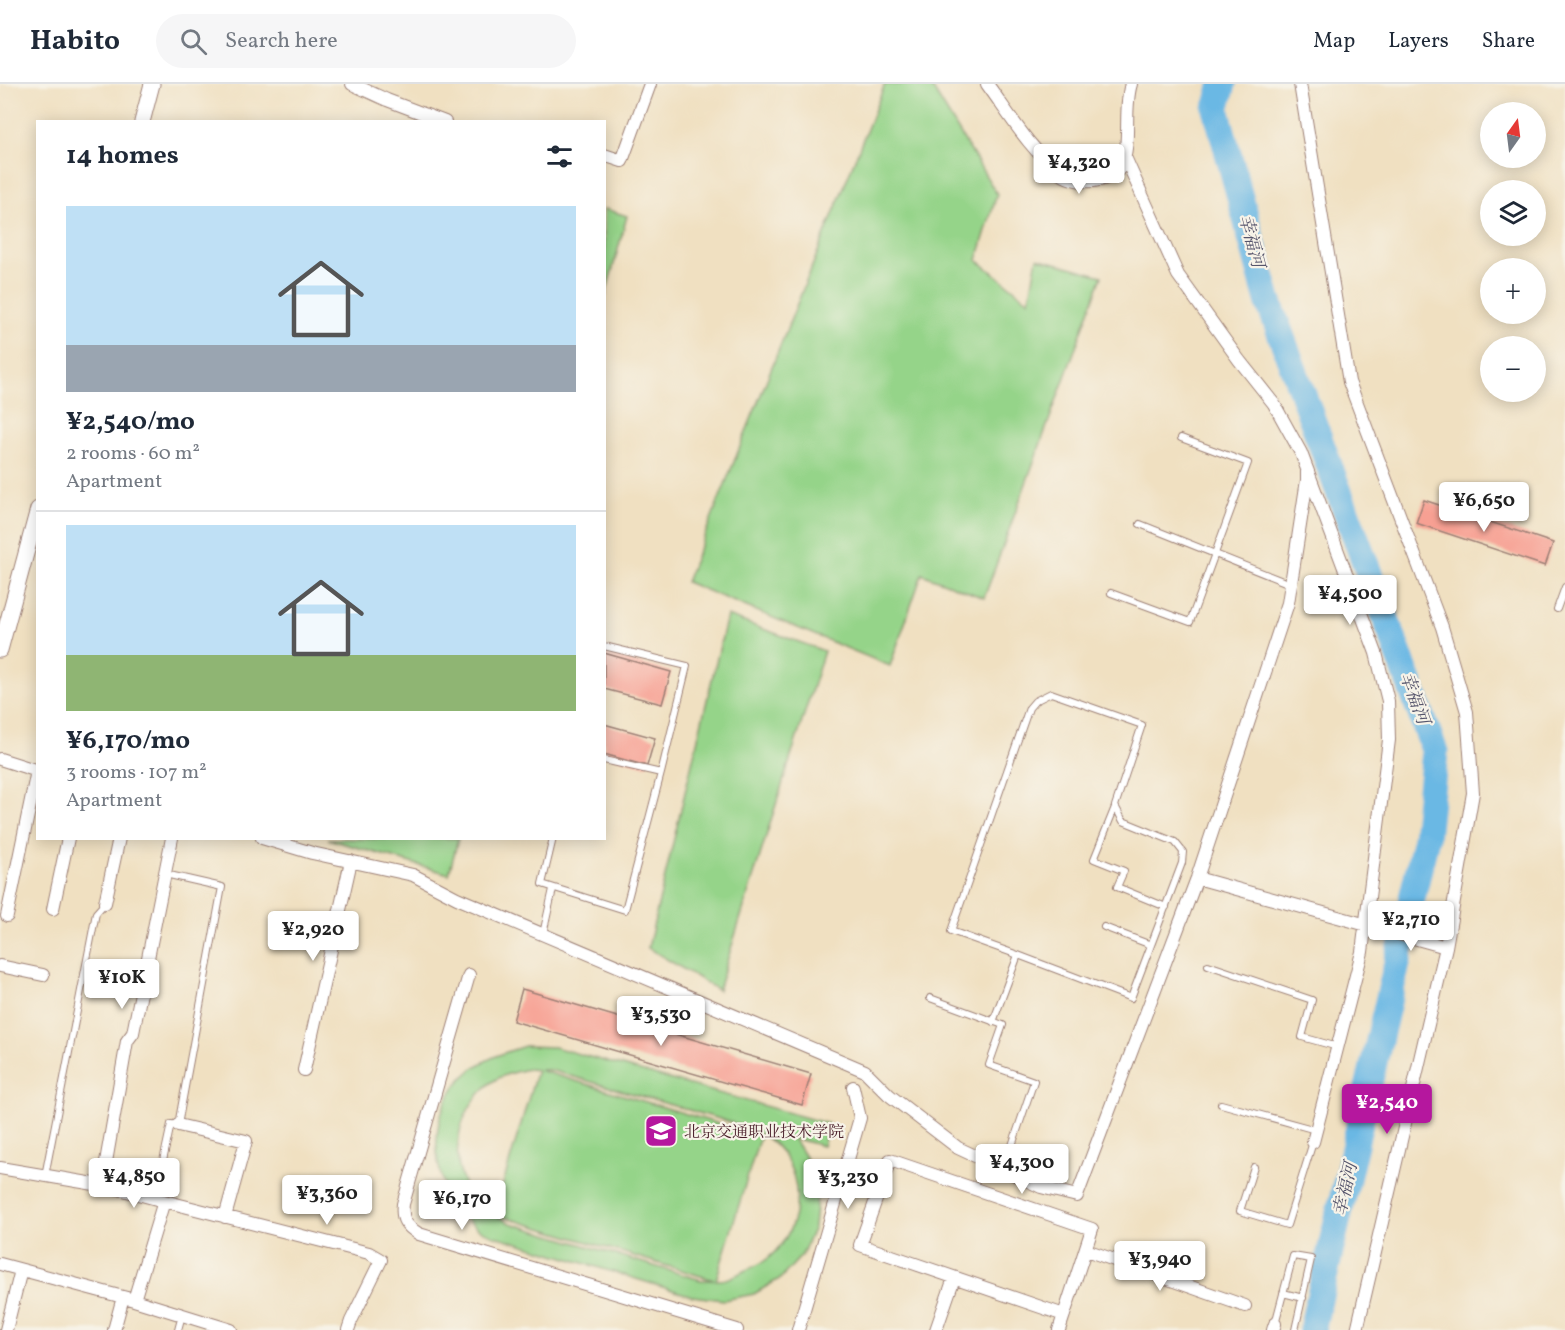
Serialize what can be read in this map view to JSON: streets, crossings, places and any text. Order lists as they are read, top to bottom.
{
  "water": ["幸福河"],
  "places": {
    "school or university": ["北京交通职业技术学院"]
  },
  "north": "top",
  "page": {
    "header": "Habito",
    "search": "Search here",
    "nav": ["Map", "Layers", "Share"],
    "map_buttons": ["+", "−"],
    "heading": "14 homes",
    "price": [
      "¥4,320",
      "¥6,650",
      "¥4,500",
      "¥2,710",
      "¥2,920",
      "¥10K",
      "¥3,530",
      "¥2,540",
      "¥4,300",
      "¥4,850",
      "¥3,230",
      "¥3,360",
      "¥6,170",
      "¥3,940"
    ],
    "list": [
      {
        "name": "¥2,540/mo",
        "note": "2 rooms · 60 m² · Apartment"
      },
      {
        "name": "¥6,170/mo",
        "note": "3 rooms · 107 m² · Apartment"
      }
    ]
  }
}
